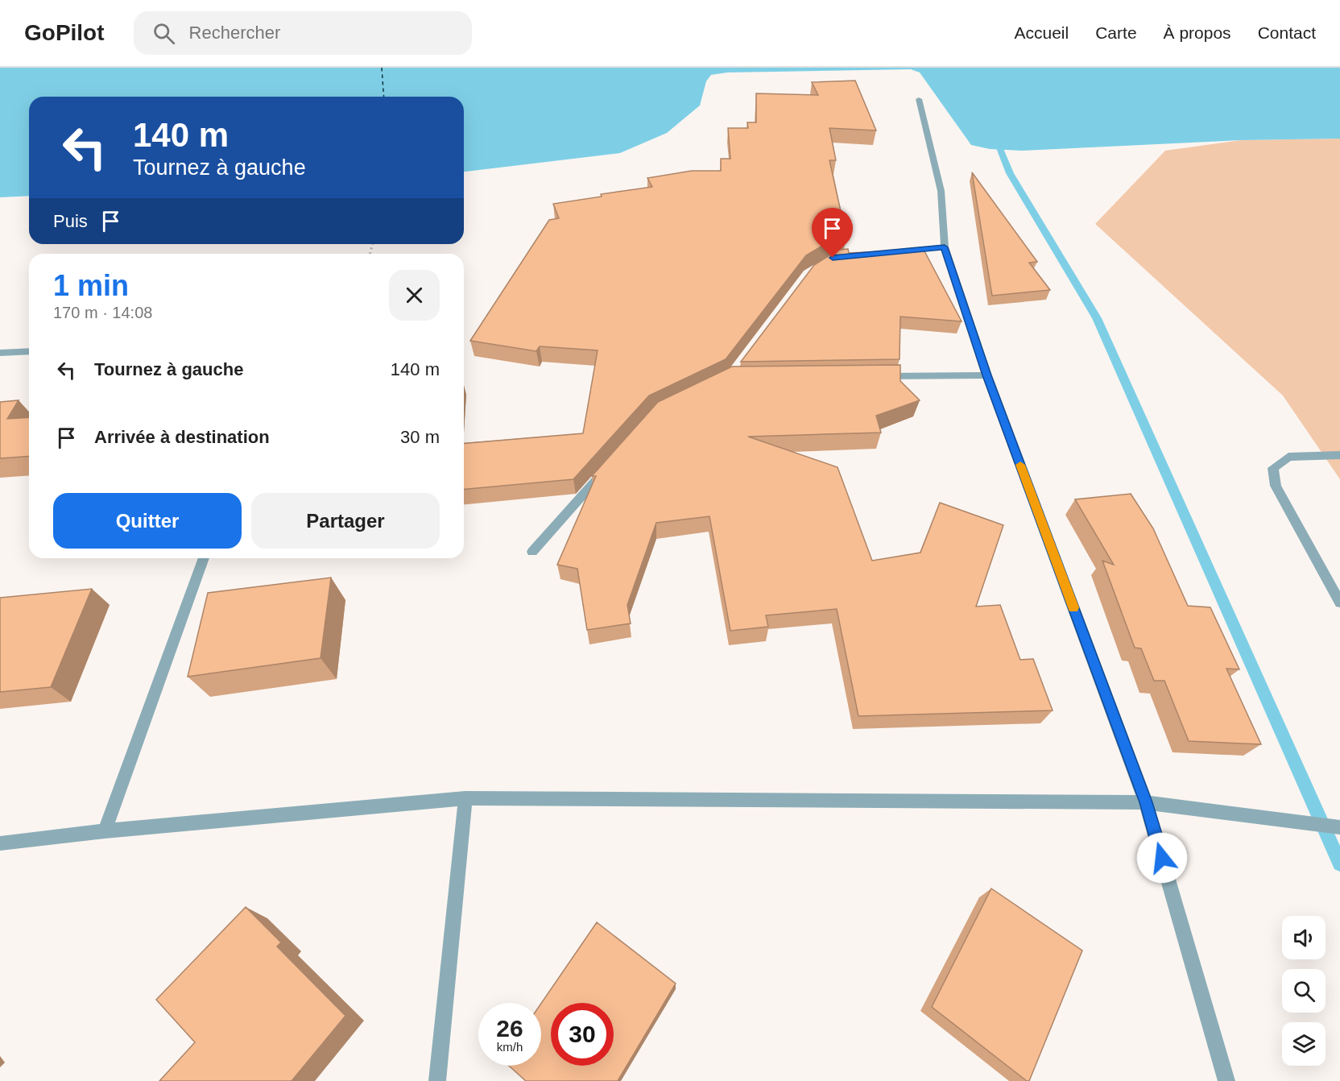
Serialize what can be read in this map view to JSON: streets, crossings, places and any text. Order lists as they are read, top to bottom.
{
  "page": {
    "header": "GoPilot",
    "search": "Rechercher",
    "nav": [
      "Accueil",
      "Carte",
      "À propos",
      "Contact"
    ],
    "turn": ["140 m", "Tournez à gauche"],
    "then": "Puis",
    "heading": ["1 min", "170 m · 14:08"],
    "list": [
      {
        "name": "Tournez à gauche",
        "value": "140 m"
      },
      {
        "name": "Arrivée à destination",
        "value": "30 m"
      }
    ],
    "buttons": ["Quitter", "Partager"],
    "speed": "26 km/h",
    "limit": "30"
  }
}
